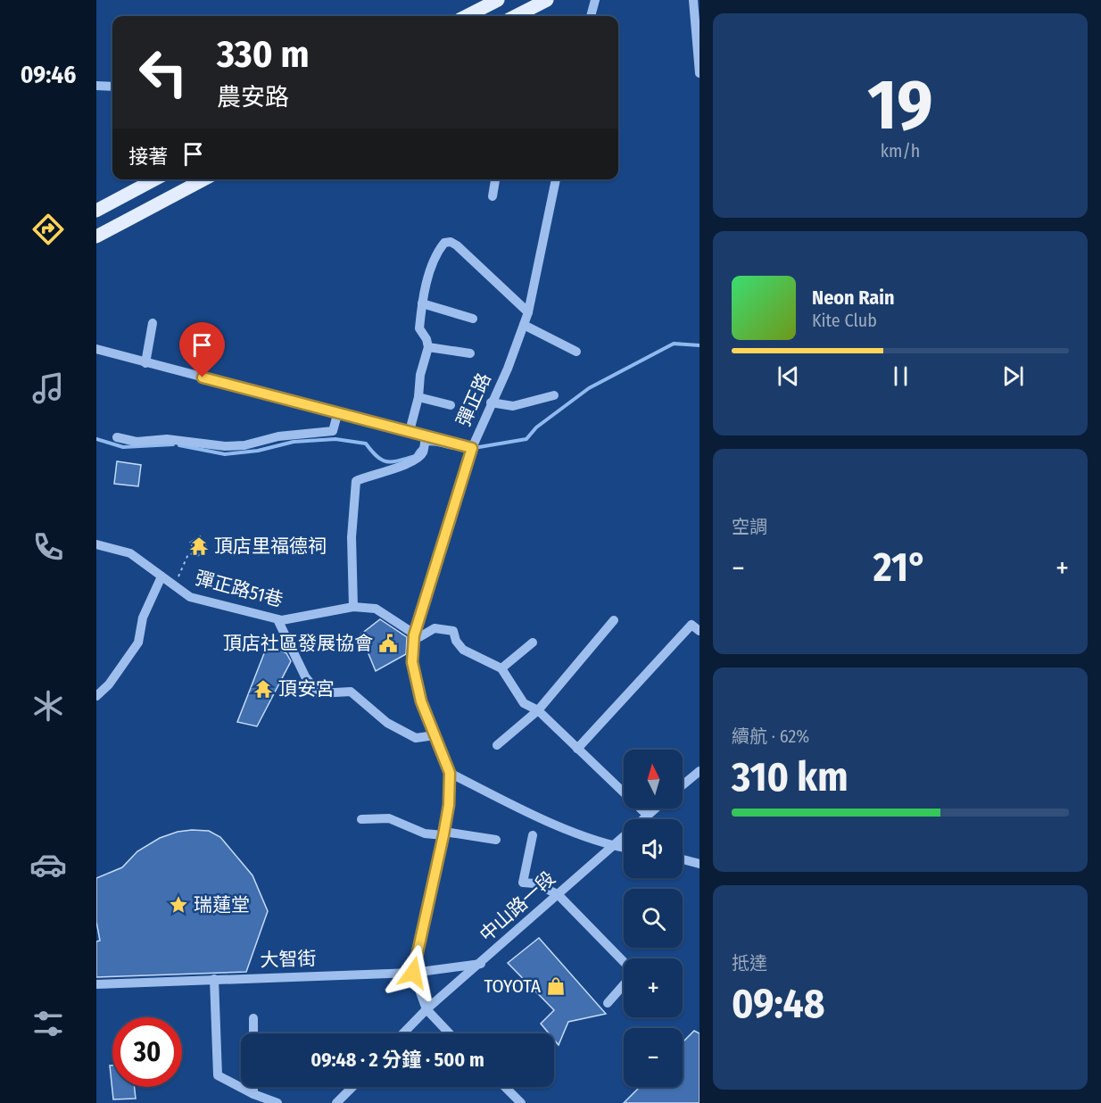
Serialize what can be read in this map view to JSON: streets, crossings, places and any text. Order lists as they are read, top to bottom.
{
  "streets": {
    "street": [
      "彈正路",
      "彈正路51巷",
      "中山路一段",
      "大智街"
    ]
  },
  "crossings": [
    ["彈正路", "彈正路51巷"],
    ["彈正路", "大智街"],
    ["中山路一段", "大智街"]
  ],
  "places": {
    "temple": ["頂店里福德祠", "頂安宮"],
    "public building": ["頂店社區發展協會"],
    "place": ["瑞蓮堂"],
    "shop": ["TOYOTA"]
  },
  "north": "top",
  "page": {
    "tabs": "09:46",
    "tile": [
      ["19", "km/h"],
      "空調",
      ["續航 · 62%", "310 km"],
      ["抵達", "09:48"]
    ],
    "turn": ["330 m", "農安路"],
    "then": "接著",
    "song": ["Neon Rain", "Kite Club"],
    "heat": ["−", "21°", "+"],
    "map_buttons": ["+", "−"],
    "limit": "30",
    "trip": "09:48 · 2 分鐘 · 500 m"
  }
}
